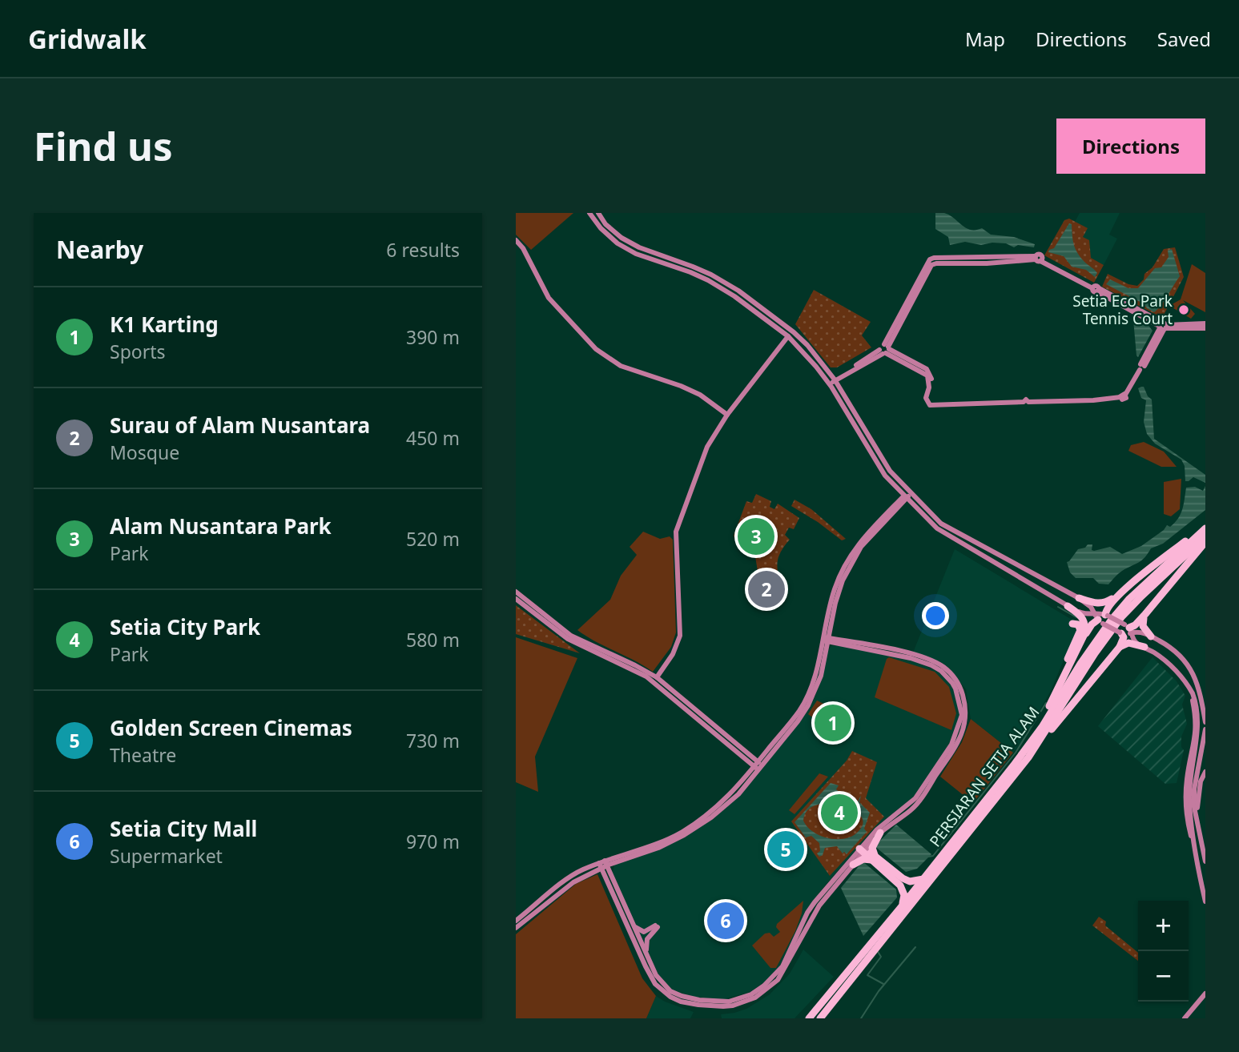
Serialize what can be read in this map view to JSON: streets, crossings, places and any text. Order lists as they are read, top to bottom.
{
  "streets": {
    "highway": ["PERSIARAN SETIA ALAM"]
  },
  "places": ["Setia Eco Park Tennis Court"],
  "page": {
    "header": "Gridwalk",
    "nav": ["Map", "Directions", "Saved"],
    "buttons": "Directions",
    "title": "Find us",
    "heading": ["Nearby", "6 results"],
    "list": [
      {
        "mark": "1",
        "name": "K1 Karting",
        "note": "Sports",
        "value": "390 m"
      },
      {
        "mark": "2",
        "name": "Surau of Alam Nusantara",
        "note": "Mosque",
        "value": "450 m"
      },
      {
        "mark": "3",
        "name": "Alam Nusantara Park",
        "note": "Park",
        "value": "520 m"
      },
      {
        "mark": "4",
        "name": "Setia City Park",
        "note": "Park",
        "value": "580 m"
      },
      {
        "mark": "5",
        "name": "Golden Screen Cinemas",
        "note": "Theatre",
        "value": "730 m"
      },
      {
        "mark": "6",
        "name": "Setia City Mall",
        "note": "Supermarket",
        "value": "970 m"
      }
    ],
    "pins": [
      "3",
      "2",
      "1",
      "4",
      "5",
      "6"
    ],
    "map_buttons": ["+", "−"]
  }
}
